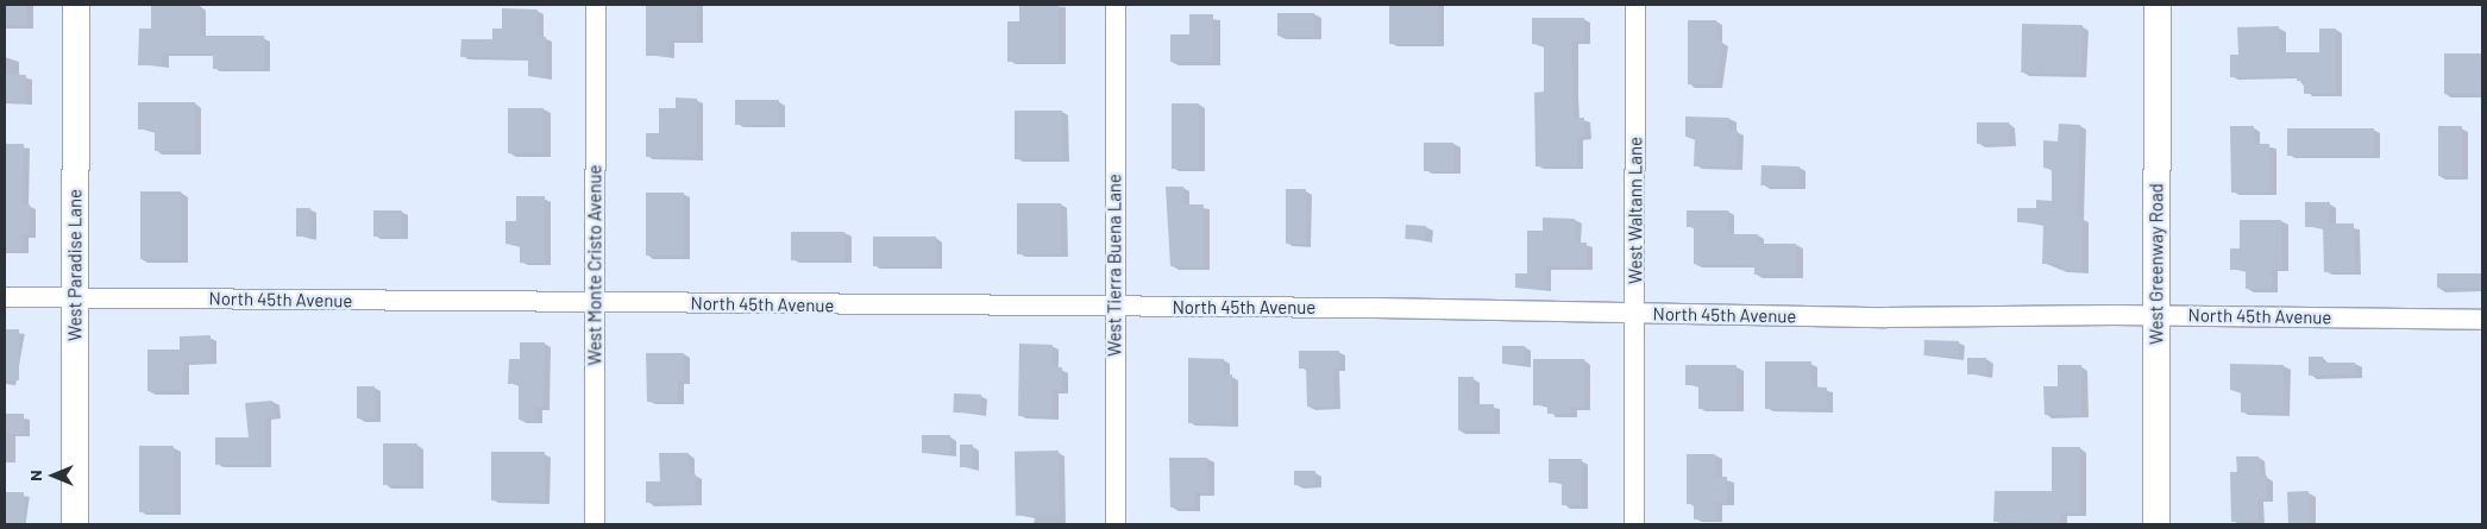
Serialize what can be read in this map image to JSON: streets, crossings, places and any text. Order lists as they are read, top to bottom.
{
  "streets": {
    "street": [
      "West Waltann Lane",
      "West Greenway Road",
      "West Paradise Lane",
      "West Monte Cristo Avenue",
      "West Tierra Buena Lane",
      "North 45th Avenue"
    ]
  },
  "crossings": [
    ["West Waltann Lane", "North 45th Avenue"],
    ["West Greenway Road", "North 45th Avenue"],
    ["West Paradise Lane", "North 45th Avenue"],
    ["West Monte Cristo Avenue", "North 45th Avenue"],
    ["West Tierra Buena Lane", "North 45th Avenue"]
  ],
  "north": "left"
}
